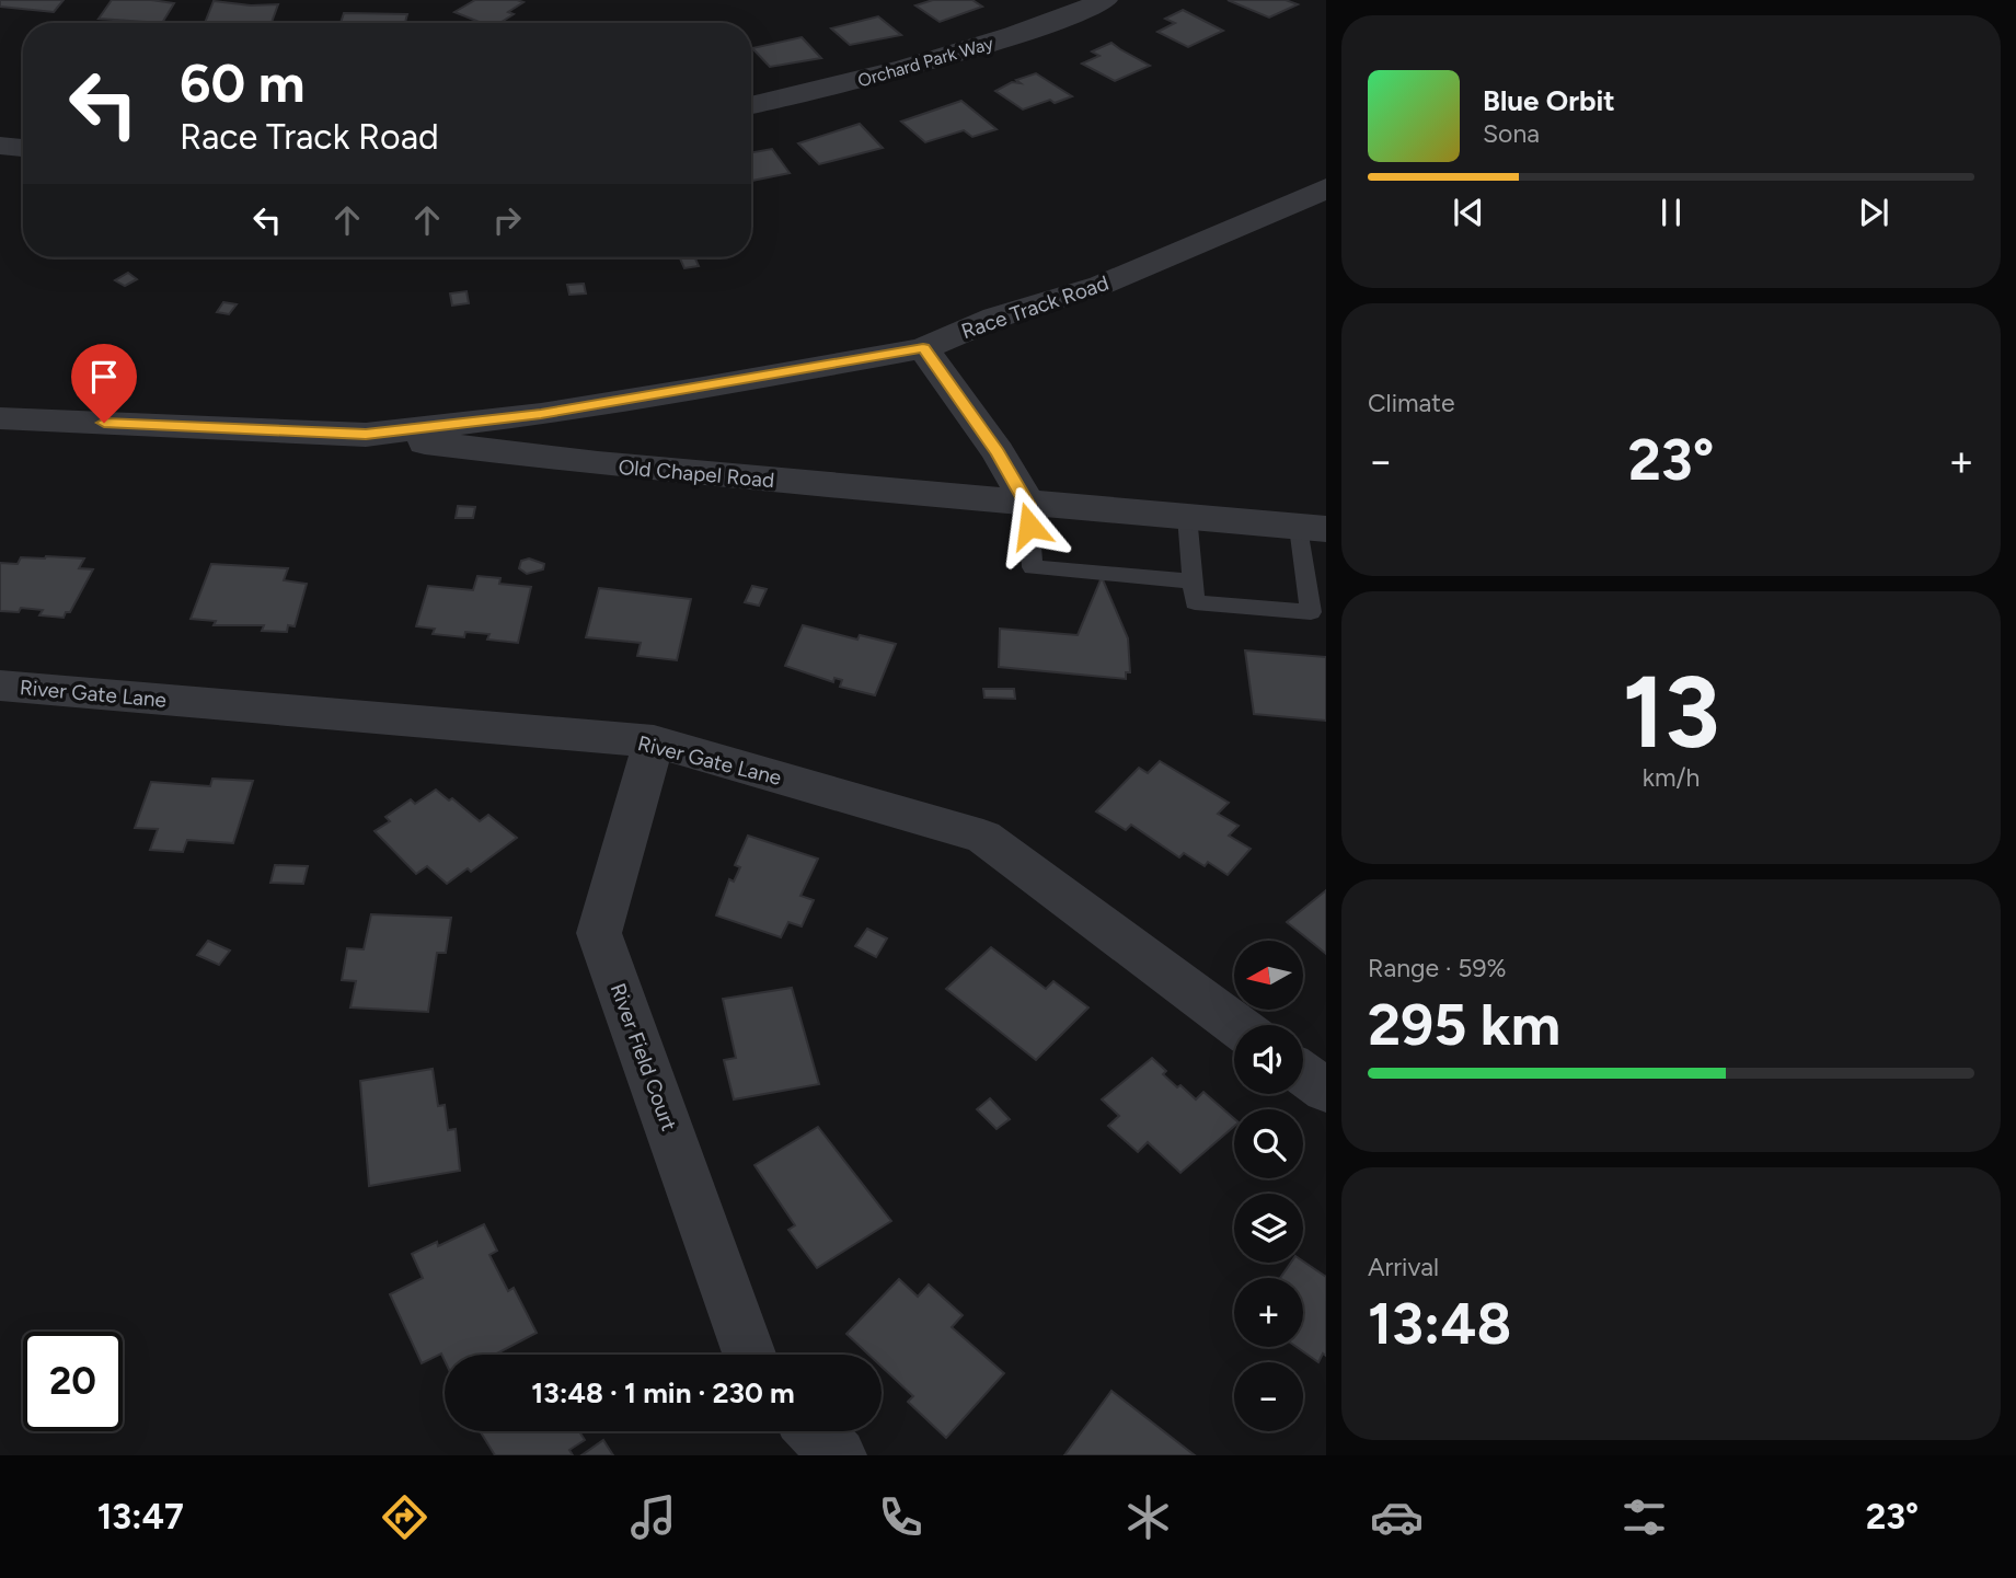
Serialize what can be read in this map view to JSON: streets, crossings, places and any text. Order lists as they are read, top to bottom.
{
  "streets": {
    "street": [
      "Orchard Park Way",
      "Race Track Road",
      "Old Chapel Road",
      "River Gate Lane",
      "River Field Court"
    ]
  },
  "crossings": [
    ["Race Track Road", "Old Chapel Road"],
    ["River Gate Lane", "River Field Court"]
  ],
  "north": "left",
  "page": {
    "turn": ["60 m", "Race Track Road"],
    "song": ["Blue Orbit", "Sona"],
    "tile": [
      "Climate",
      ["13", "km/h"],
      ["Range · 59%", "295 km"],
      ["Arrival", "13:48"]
    ],
    "heat": ["−", "23°", "+"],
    "map_buttons": ["+", "−"],
    "limit": "20",
    "trip": "13:48 · 1 min · 230 m",
    "tabs": ["13:47", "23°"]
  }
}
